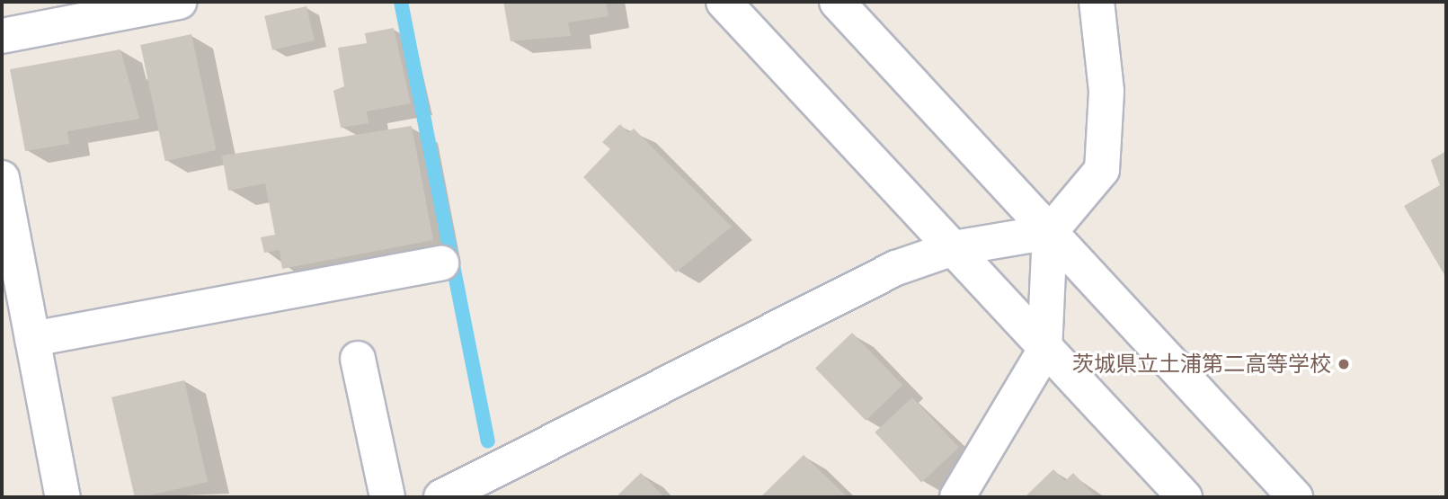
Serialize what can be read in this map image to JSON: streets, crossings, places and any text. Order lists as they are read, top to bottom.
{
  "places": ["茨城県立土浦第二高等学校"]
}
